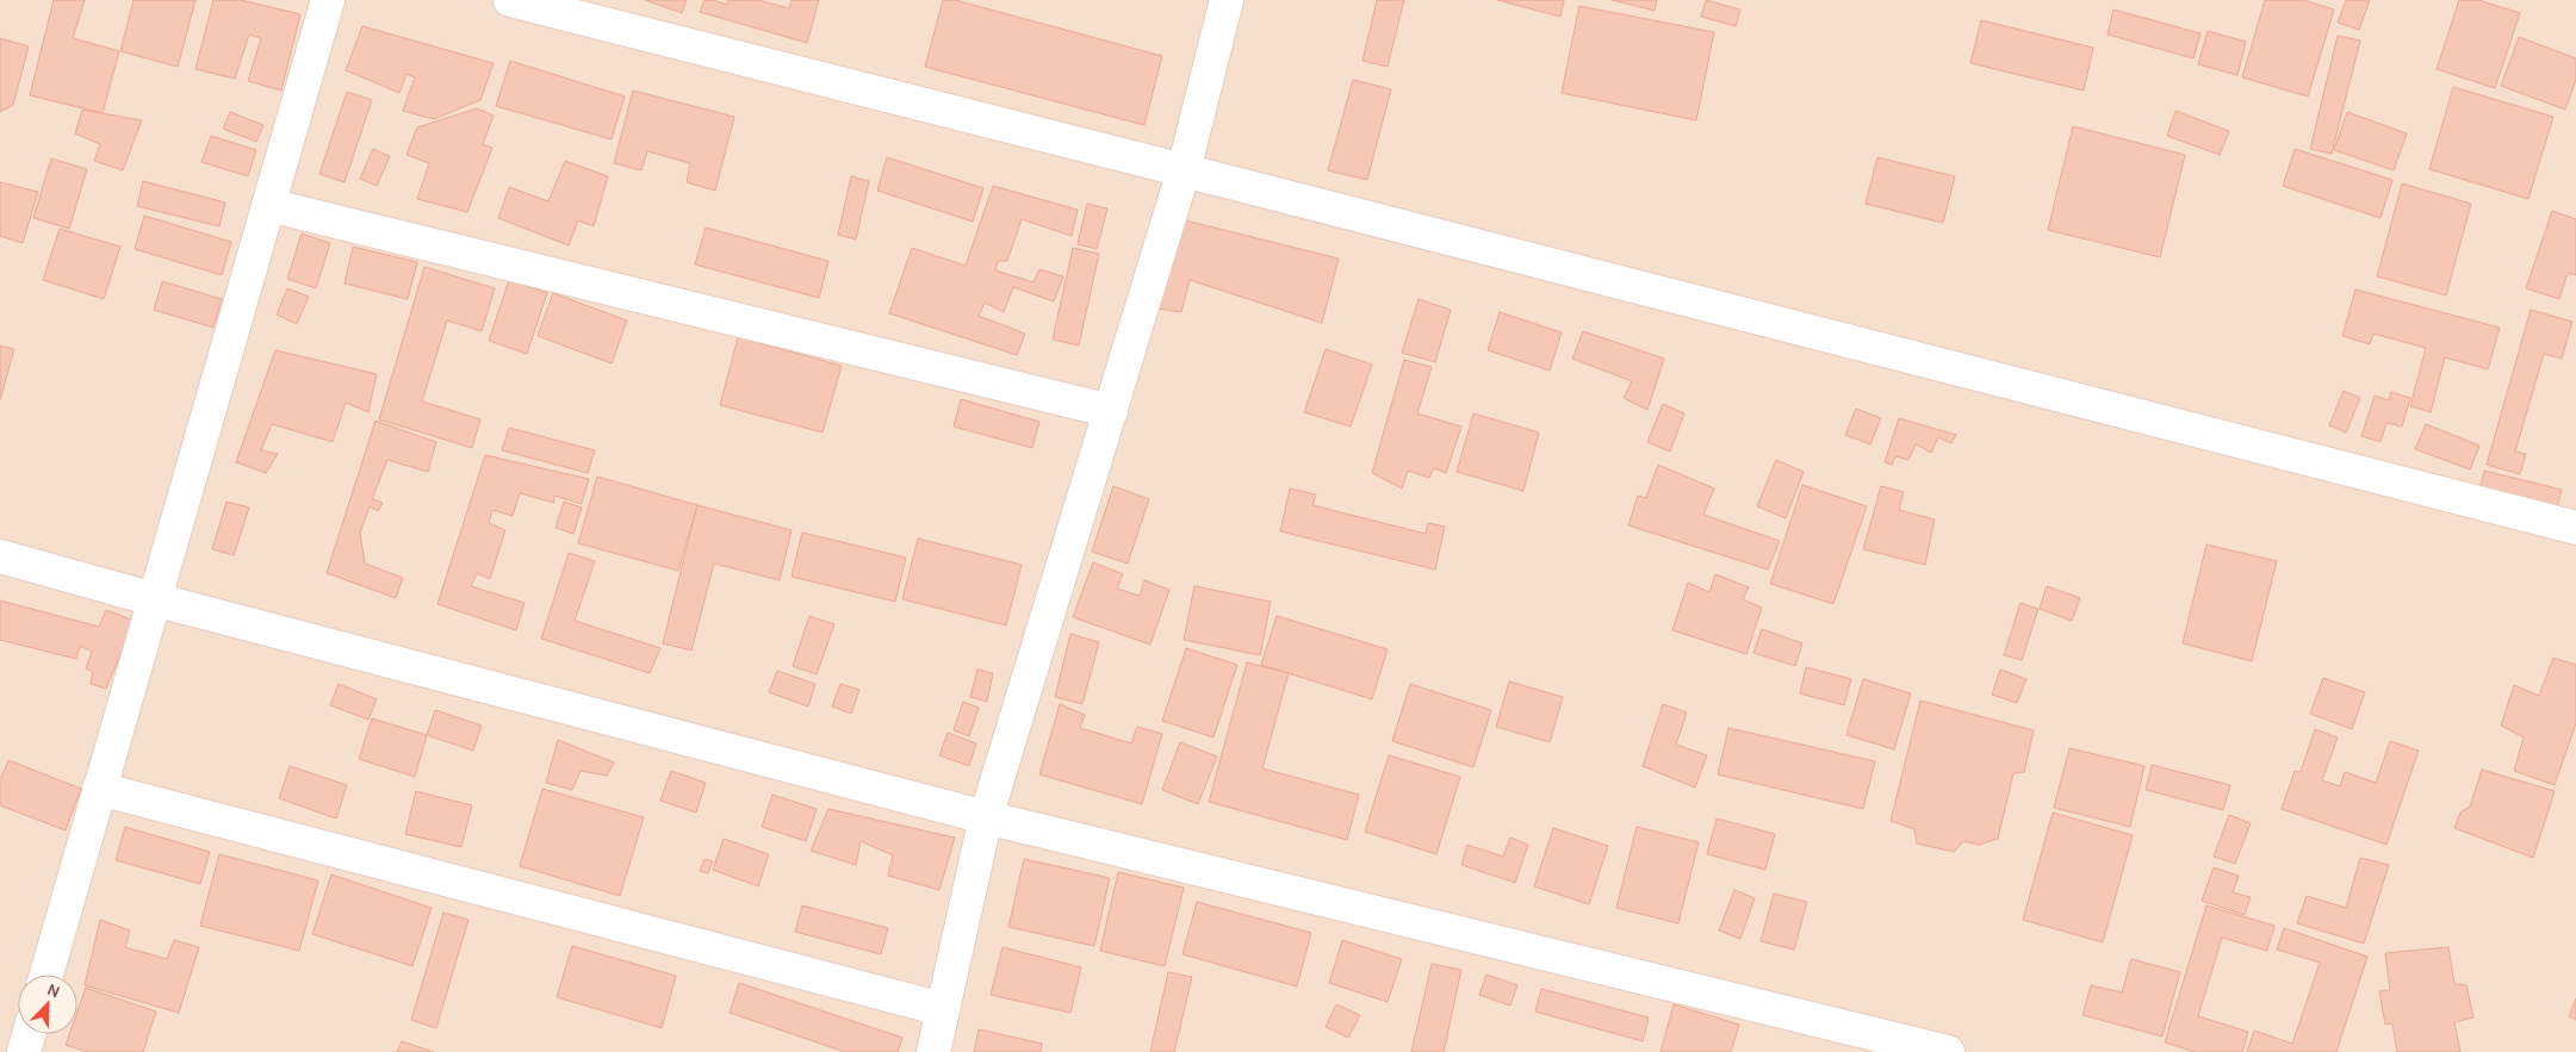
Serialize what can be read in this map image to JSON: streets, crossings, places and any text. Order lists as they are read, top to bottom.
{
  "north": "top right"
}
